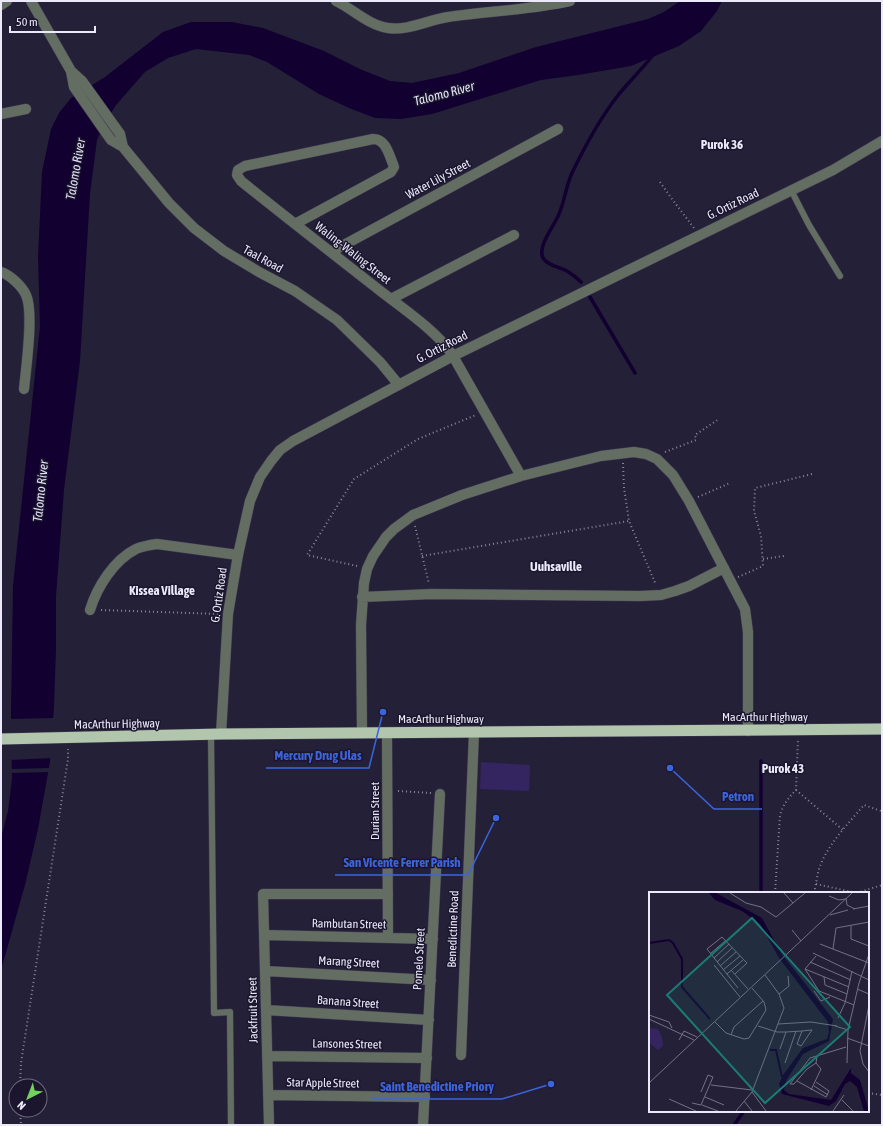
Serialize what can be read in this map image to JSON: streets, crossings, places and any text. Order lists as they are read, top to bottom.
{
  "streets": {
    "highway": ["MacArthur Highway"],
    "street": [
      "Water Lily Street",
      "G. Ortiz Road",
      "Waling-Waling Street",
      "Taal Road",
      "Durian Street",
      "Rambutan Street",
      "Benedictine Road",
      "Pomelo Street",
      "Marang Street",
      "Banana Street",
      "Jackfruit Street",
      "Lansones Street",
      "Star Apple Street"
    ]
  },
  "crossings": [
    ["Water Lily Street", "Waling-Waling Street"],
    ["G. Ortiz Road", "Waling-Waling Street"],
    ["G. Ortiz Road", "Taal Road"],
    ["G. Ortiz Road", "MacArthur Highway"],
    ["MacArthur Highway", "Durian Street"],
    ["MacArthur Highway", "Benedictine Road"],
    ["Durian Street", "Rambutan Street"],
    ["Durian Street", "Jackfruit Street"],
    ["Rambutan Street", "Pomelo Street"],
    ["Rambutan Street", "Jackfruit Street"],
    ["Pomelo Street", "Marang Street"],
    ["Pomelo Street", "Banana Street"],
    ["Pomelo Street", "Lansones Street"],
    ["Pomelo Street", "Star Apple Street"],
    ["Marang Street", "Jackfruit Street"],
    ["Banana Street", "Jackfruit Street"],
    ["Jackfruit Street", "Lansones Street"],
    ["Jackfruit Street", "Star Apple Street"]
  ],
  "districts": [
    "Purok 36",
    "Uuhsaville",
    "Kissea Village",
    "Purok 43"
  ],
  "water": ["Talomo River"],
  "places": [
    "Mercury Drug Ulas",
    "Petron",
    "San Vicente Ferrer Parish",
    "Saint Benedictine Priory"
  ],
  "scale_bar": "50 m",
  "north": "bottom left"
}
